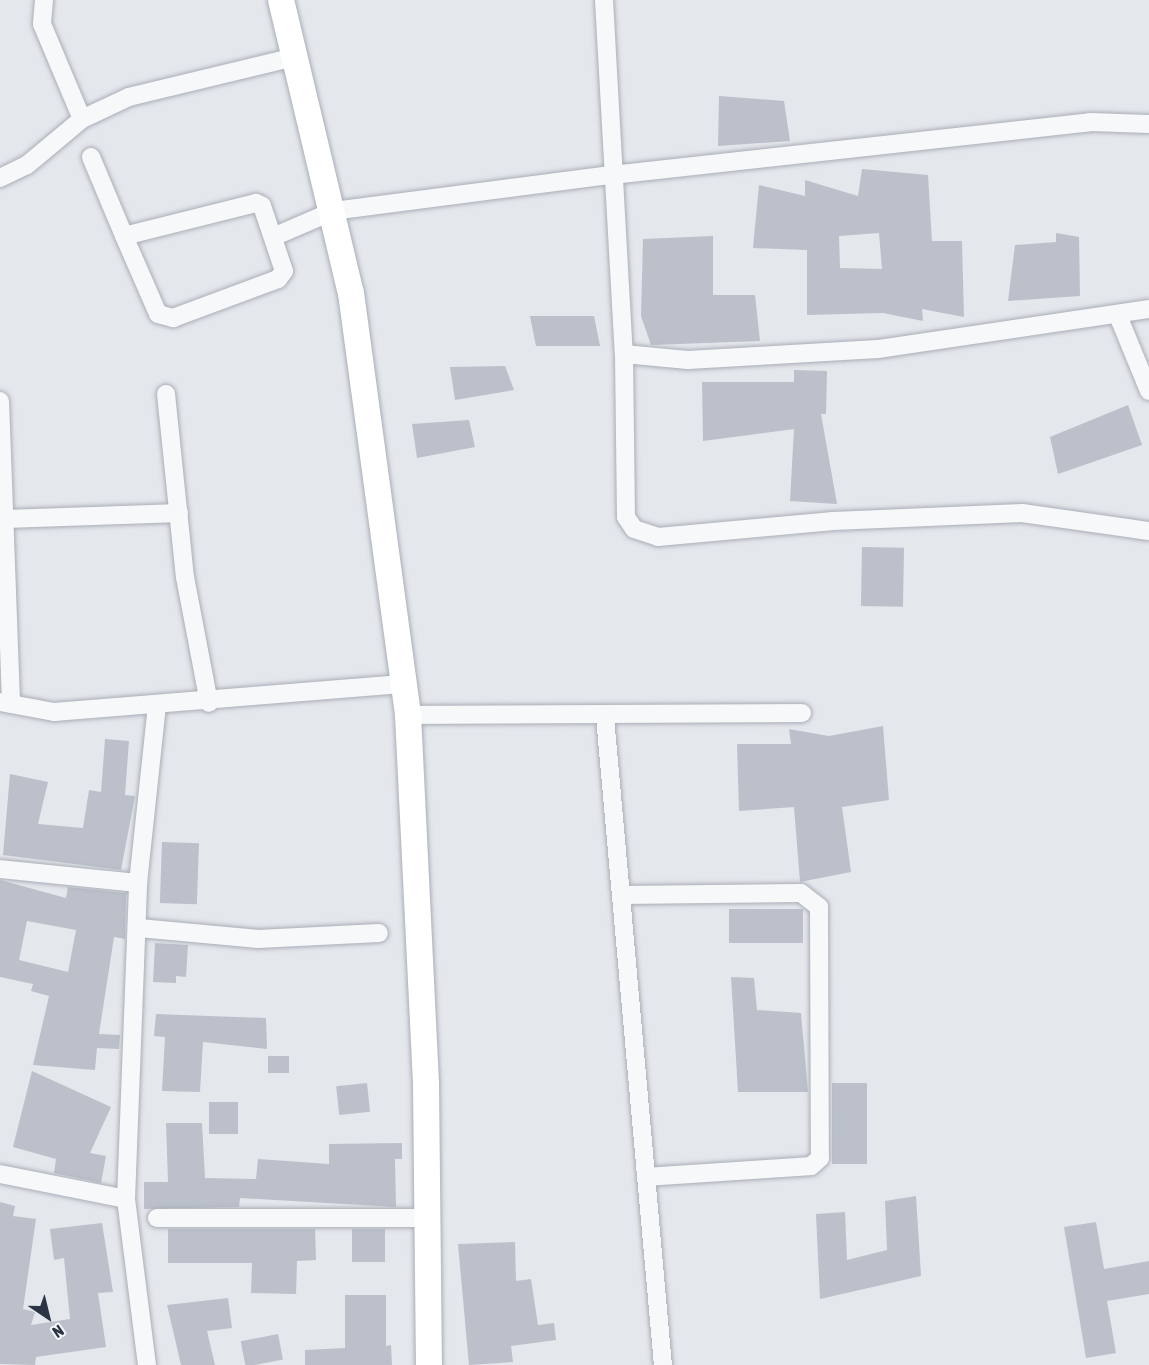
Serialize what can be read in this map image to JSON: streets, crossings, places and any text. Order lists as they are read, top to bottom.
{
  "north": "bottom right"
}
